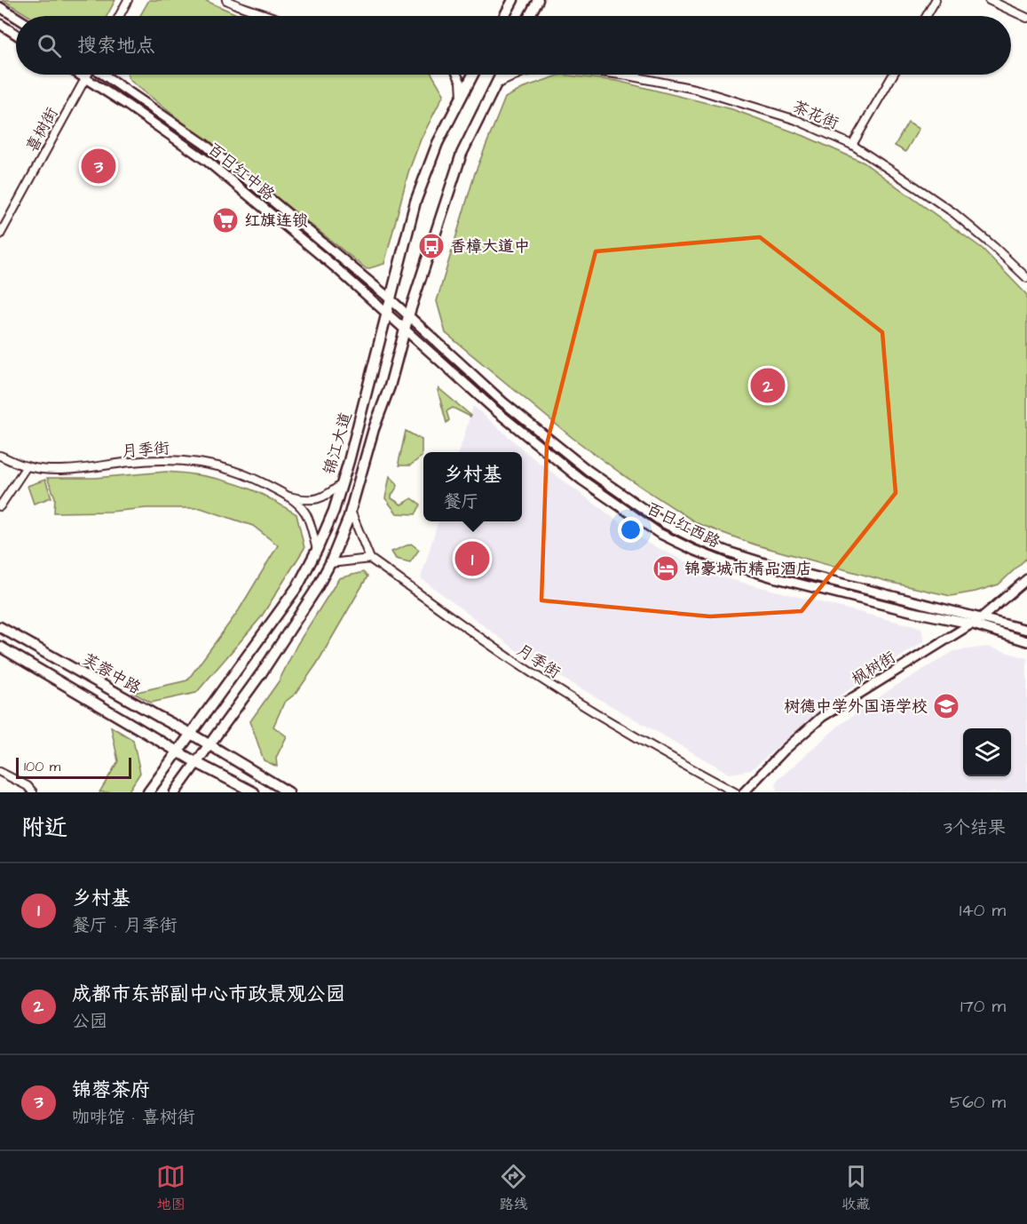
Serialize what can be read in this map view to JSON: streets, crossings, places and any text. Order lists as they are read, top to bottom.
{
  "streets": {
    "main road": ["锦江大道", "芙蓉中路"],
    "street": [
      "茶花街",
      "喜树街",
      "百日红中路",
      "月季街",
      "百日红西路",
      "枫树街"
    ]
  },
  "crossings": [
    ["茶花街", "锦江大道"],
    ["喜树街", "百日红中路"],
    ["百日红中路", "锦江大道"],
    ["百日红中路", "百日红西路"],
    ["锦江大道", "月季街"],
    ["锦江大道", "百日红西路"],
    ["锦江大道", "芙蓉中路"],
    ["百日红西路", "枫树街"]
  ],
  "places": {
    "supermarket": ["红旗连锁"],
    "bus stop": ["香樟大道中"],
    "hotel": ["锦豪城市精品酒店"],
    "school or university": ["树德中学外国语学校"]
  },
  "scale_bar": "100 m",
  "page": {
    "search": "搜索地点",
    "pins": ["3", "2", "1"],
    "popup": ["乡村基", "餐厅"],
    "scale": "100 m",
    "heading": ["附近", "3个结果"],
    "list": [
      {
        "mark": "1",
        "name": "乡村基",
        "note": "餐厅 · 月季街",
        "value": "140 m"
      },
      {
        "mark": "2",
        "name": "成都市东部副中心市政景观公园",
        "note": "公园",
        "value": "170 m"
      },
      {
        "mark": "3",
        "name": "锦蓉茶府",
        "note": "咖啡馆 · 喜树街",
        "value": "560 m"
      }
    ],
    "nav": ["地图", "路线", "收藏"]
  }
}
